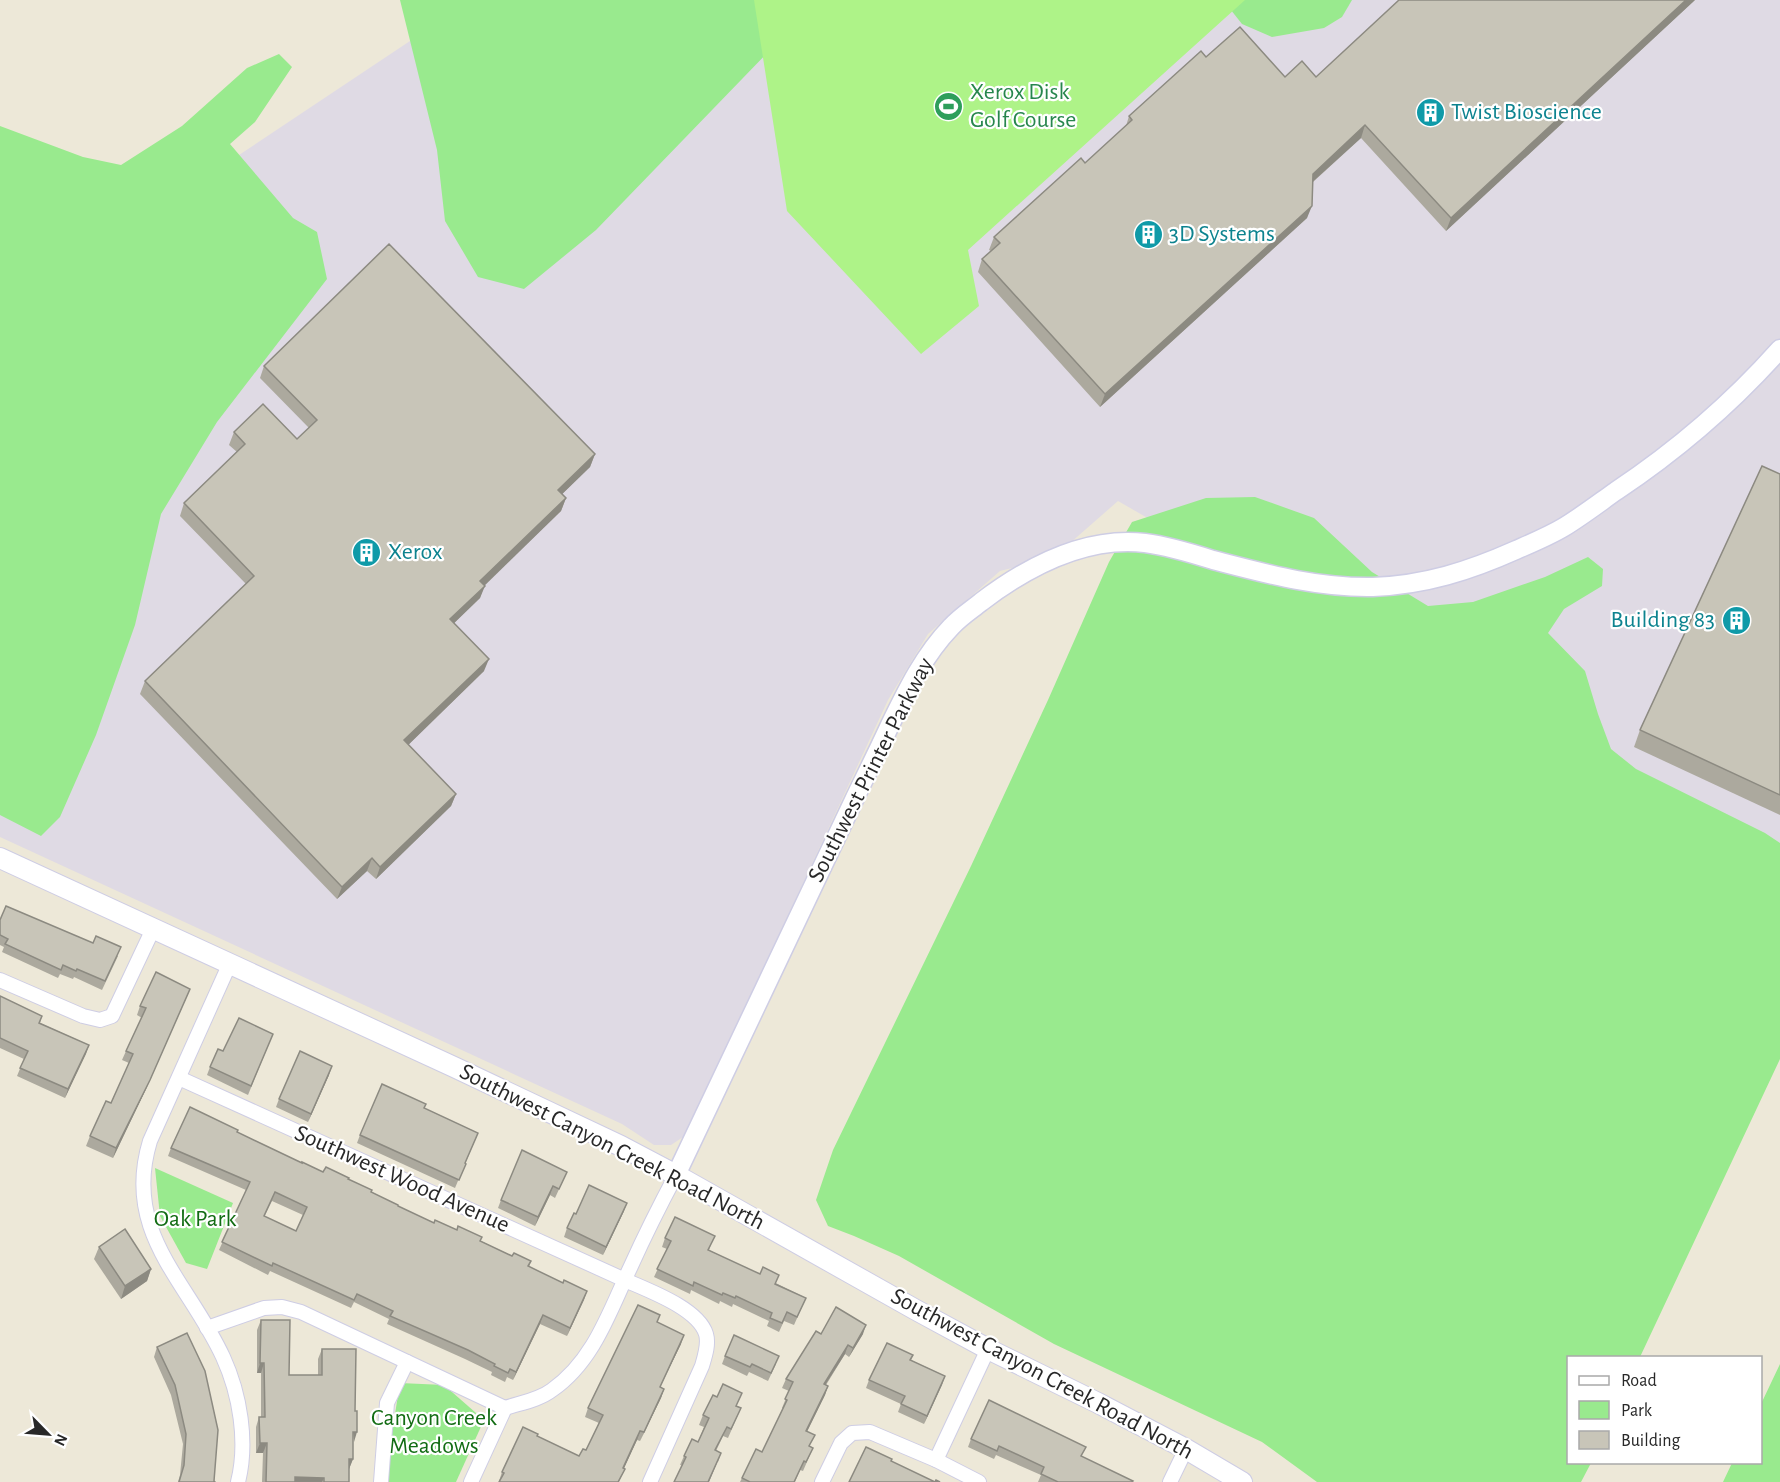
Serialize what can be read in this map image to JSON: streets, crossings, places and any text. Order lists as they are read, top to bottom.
{
  "streets": {
    "main road": ["Southwest Canyon Creek Road North"],
    "street": ["Southwest Printer Parkway", "Southwest Wood Avenue"]
  },
  "crossings": [
    ["Southwest Printer Parkway", "Southwest Canyon Creek Road North"]
  ],
  "parks": ["Oak Park", "Canyon Creek Meadows"],
  "places": {
    "sports": ["Xerox Disk Golf Course"],
    "building": [
      "Twist Bioscience",
      "3D Systems",
      "Xerox",
      "Building 83"
    ]
  },
  "legend": ["Road", "Park", "Building"],
  "north": "bottom right"
}
